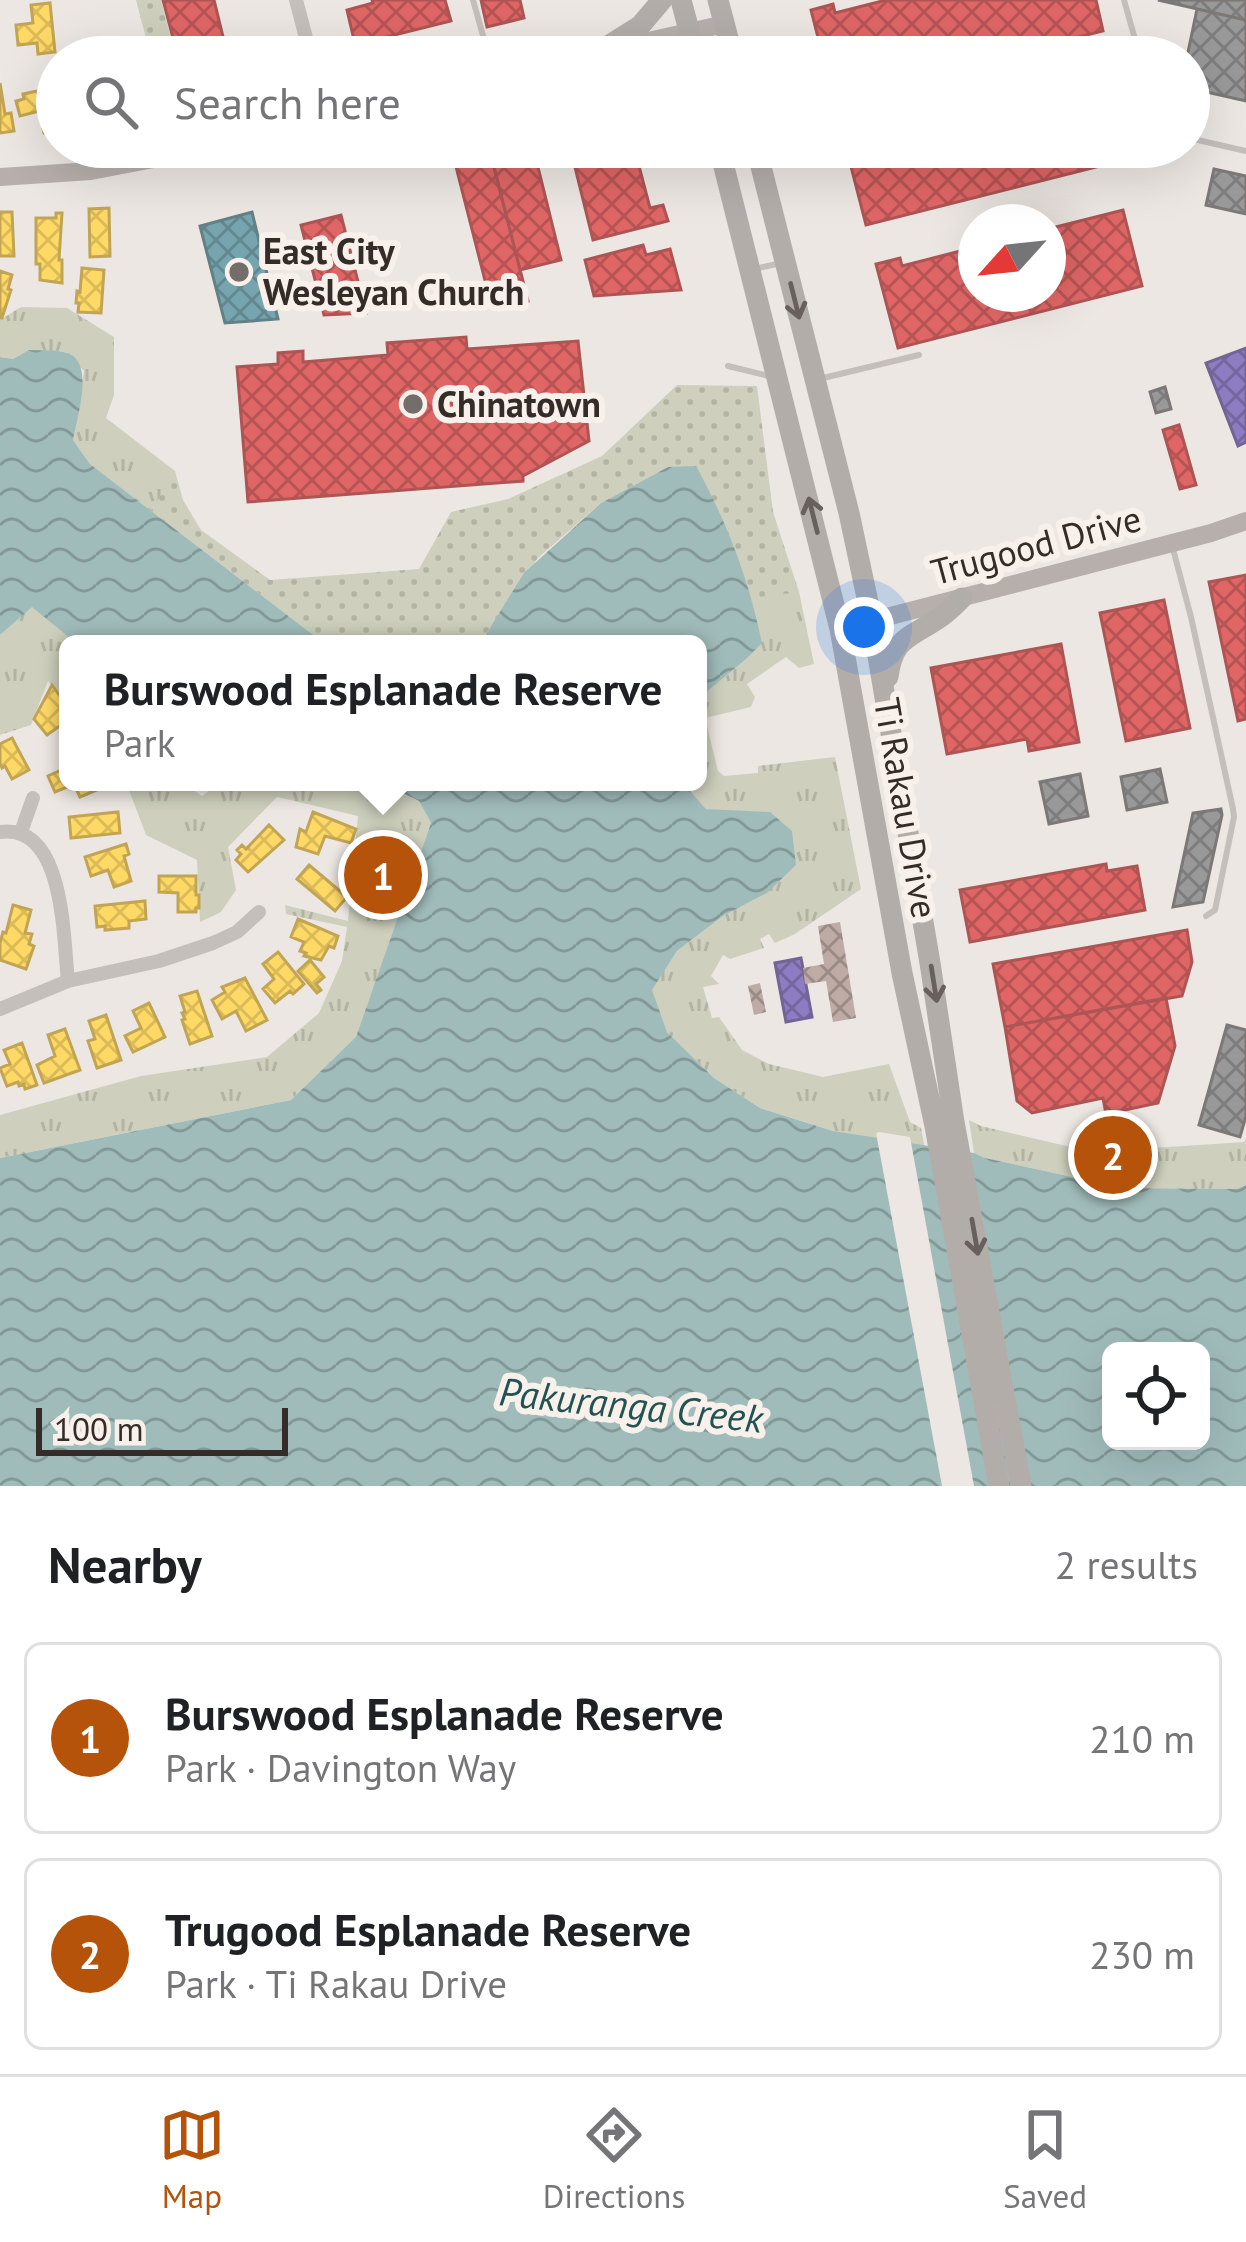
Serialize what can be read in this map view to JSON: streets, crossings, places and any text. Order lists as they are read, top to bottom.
{
  "streets": {
    "main road": ["Trugood Drive", "Ti Rakau Drive"]
  },
  "crossings": [
    ["Trugood Drive", "Ti Rakau Drive"]
  ],
  "water": ["Pakuranga Creek"],
  "places": ["East City Wesleyan Church", "Chinatown"],
  "scale_bar": "100 m",
  "north": "bottom left",
  "page": {
    "search": "Search here",
    "popup": ["Burswood Esplanade Reserve", "Park"],
    "pins": ["1", "2"],
    "scale": "100 m",
    "heading": ["Nearby", "2 results"],
    "list": [
      {
        "mark": "1",
        "name": "Burswood Esplanade Reserve",
        "note": "Park · Davington Way",
        "value": "210 m"
      },
      {
        "mark": "2",
        "name": "Trugood Esplanade Reserve",
        "note": "Park · Ti Rakau Drive",
        "value": "230 m"
      }
    ],
    "nav": ["Map", "Directions", "Saved"]
  }
}
